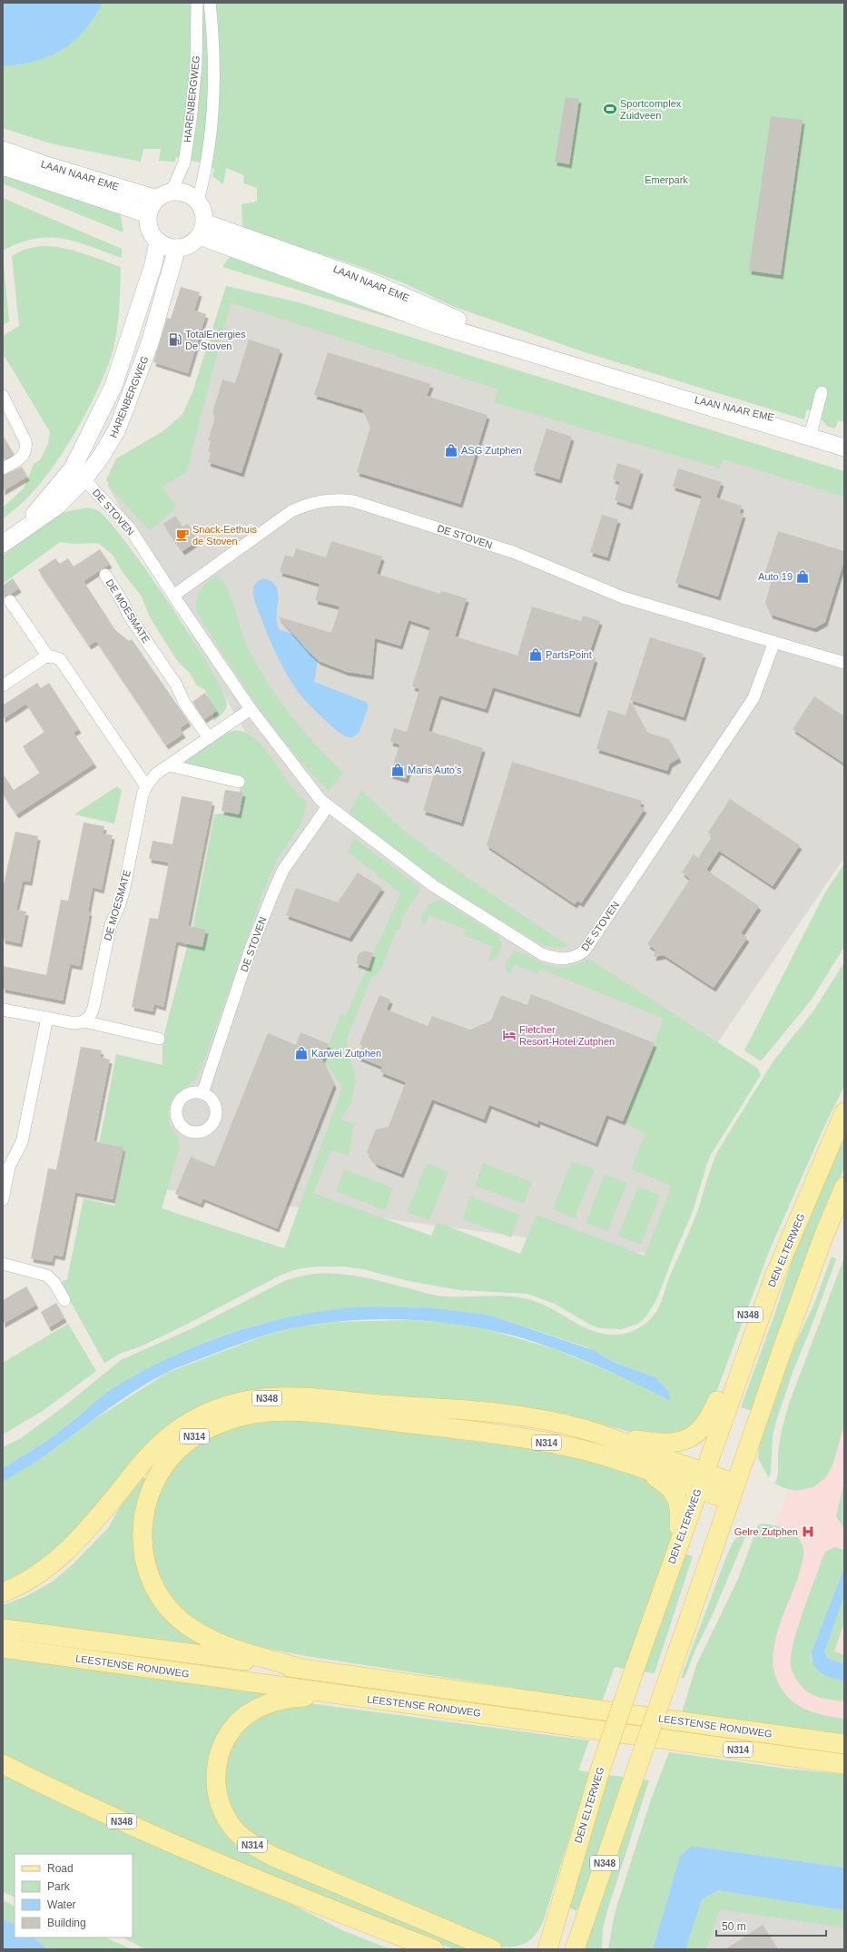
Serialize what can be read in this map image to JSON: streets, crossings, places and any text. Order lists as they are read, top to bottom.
{
  "streets": {
    "main road": [
      "DEN ELTERWEG",
      "N348",
      "N314",
      "LEESTENSE RONDWEG"
    ],
    "street": [
      "HARENBERGWEG",
      "LAAN NAAR EME",
      "DE STOVEN",
      "DE MOESMATE"
    ]
  },
  "crossings": [
    ["HARENBERGWEG", "LAAN NAAR EME"],
    ["HARENBERGWEG", "DE STOVEN"],
    ["DE STOVEN", "DE MOESMATE"],
    ["DEN ELTERWEG", "N348"],
    ["DEN ELTERWEG", "N314"],
    ["N348", "N314"],
    ["N314", "LEESTENSE RONDWEG"]
  ],
  "parks": ["Emerpark"],
  "places": {
    "sports": ["Sportcomplex Zuidveen"],
    "fuel station": ["TotalEnergies De Stoven"],
    "shop": [
      "ASG Zutphen",
      "Auto 19",
      "PartsPoint",
      "Maris Auto's",
      "Karwei Zutphen"
    ],
    "cafe": ["Snack-Eethuis de Stoven"],
    "hotel": ["Fletcher Resort-Hotel Zutphen"],
    "hospital": ["Gelre Zutphen"]
  },
  "legend": [
    "Road",
    "Park",
    "Water",
    "Building"
  ],
  "scale_bar": "50 m"
}
